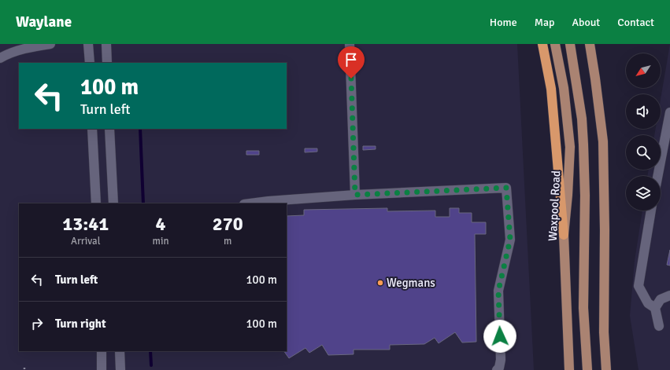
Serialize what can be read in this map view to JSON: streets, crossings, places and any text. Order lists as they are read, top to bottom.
{
  "streets": {
    "main road": ["Waxpool Road"]
  },
  "places": ["Wegmans"],
  "north": "bottom left",
  "page": {
    "header": "Waylane",
    "nav": [
      "Home",
      "Map",
      "About",
      "Contact"
    ],
    "turn": ["100 m", "Turn left"],
    "eta": [
      "13:41",
      "Arrival",
      "4",
      "min",
      "270",
      "m"
    ],
    "list": [
      {
        "name": "Turn left",
        "value": "100 m"
      },
      {
        "name": "Turn right",
        "value": "100 m"
      }
    ]
  }
}
